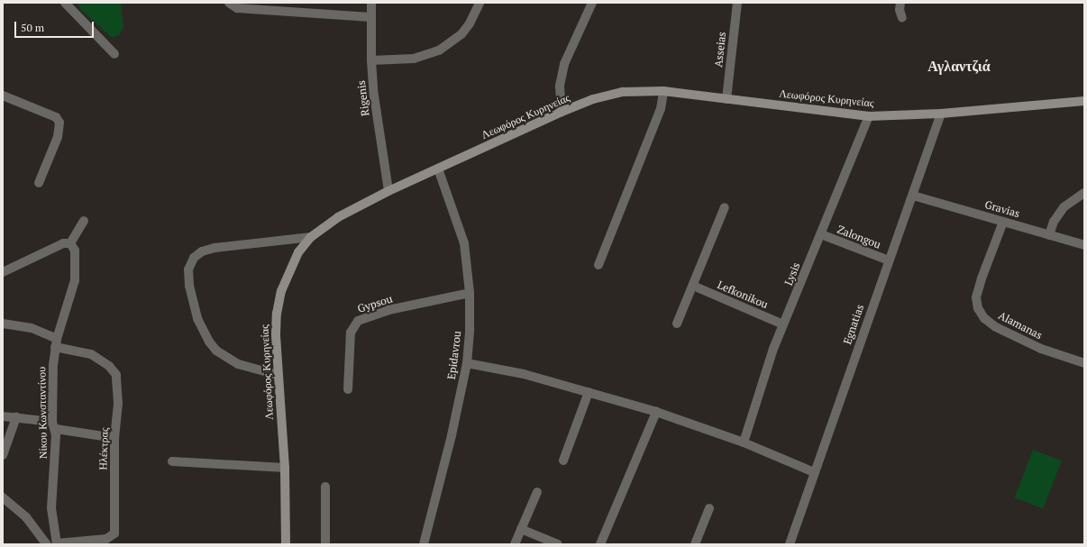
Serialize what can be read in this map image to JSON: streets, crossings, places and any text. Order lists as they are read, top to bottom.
{
  "streets": {
    "main road": ["Λεωφόρος Κυρηνείας"],
    "street": [
      "Asseias",
      "Rigenis",
      "Gravias",
      "Zalongou",
      "Lysis",
      "Lefkonikou",
      "Gypsou",
      "Egnatias",
      "Alamanas",
      "Epidavrou",
      "Νίκου Κωνσταντίνου",
      "Ηλέκτρας"
    ]
  },
  "crossings": [
    ["Asseias", "Λεωφόρος Κυρηνείας"],
    ["Rigenis", "Λεωφόρος Κυρηνείας"],
    ["Λεωφόρος Κυρηνείας", "Lysis"],
    ["Λεωφόρος Κυρηνείας", "Egnatias"],
    ["Λεωφόρος Κυρηνείας", "Epidavrou"],
    ["Gravias", "Egnatias"],
    ["Gravias", "Alamanas"],
    ["Zalongou", "Lysis"],
    ["Zalongou", "Egnatias"],
    ["Lysis", "Lefkonikou"],
    ["Gypsou", "Epidavrou"],
    ["Νίκου Κωνσταντίνου", "Ηλέκτρας"]
  ],
  "districts": ["Αγλαντζιά"],
  "scale_bar": "50 m"
}
